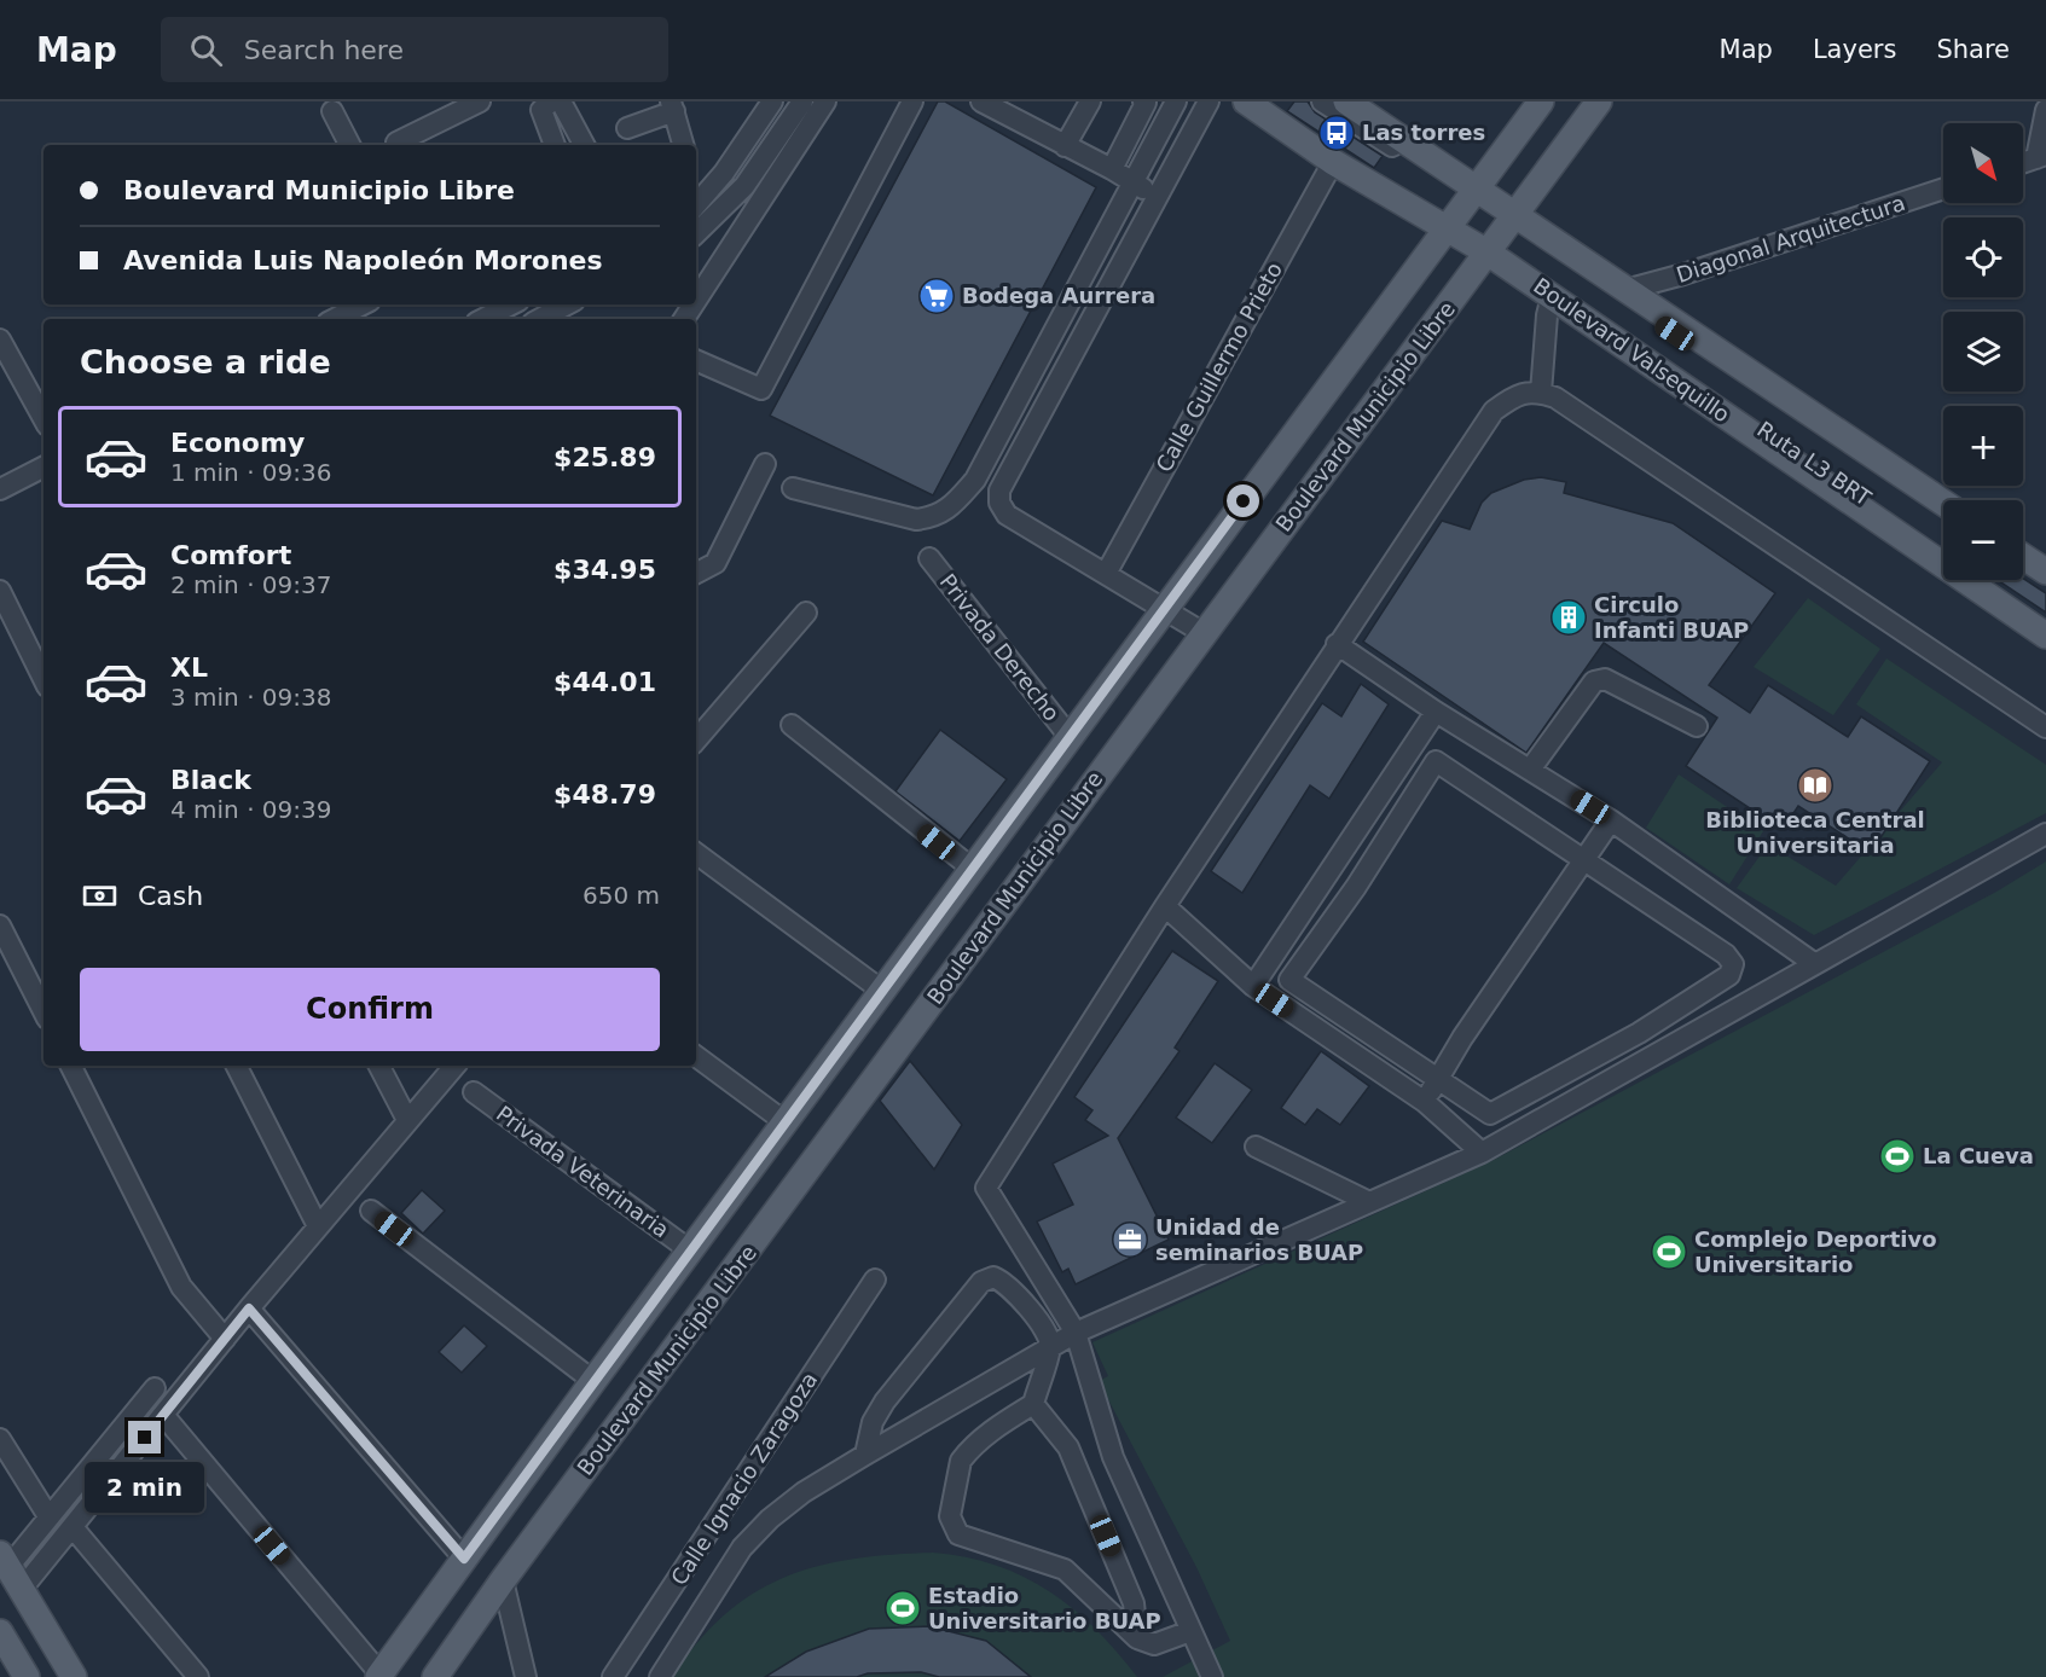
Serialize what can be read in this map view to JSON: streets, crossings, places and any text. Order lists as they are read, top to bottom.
{
  "streets": {
    "main road": ["Boulevard Valsequillo", "Boulevard Municipio Libre"],
    "street": [
      "Diagonal Arquitectura",
      "Calle Guillermo Prieto",
      "Ruta L3 BRT",
      "Privada Derecho",
      "Privada Veterinaria",
      "Calle Ignacio Zaragoza"
    ]
  },
  "crossings": [
    ["Diagonal Arquitectura", "Boulevard Valsequillo"],
    ["Boulevard Valsequillo", "Calle Guillermo Prieto"],
    ["Boulevard Valsequillo", "Boulevard Municipio Libre"],
    ["Boulevard Valsequillo", "Ruta L3 BRT"],
    ["Boulevard Municipio Libre", "Ruta L3 BRT"],
    ["Boulevard Municipio Libre", "Privada Derecho"],
    ["Boulevard Municipio Libre", "Privada Veterinaria"]
  ],
  "places": {
    "bus stop": ["Las torres"],
    "supermarket": ["Bodega Aurrera"],
    "building": ["Circulo Infanti BUAP"],
    "library": ["Biblioteca Central Universitaria"],
    "sports": ["La Cueva", "Complejo Deportivo Universitario", "Estadio Universitario BUAP"],
    "office": ["Unidad de seminarios BUAP"]
  },
  "north": "bottom right",
  "page": {
    "header": "Map",
    "search": "Search here",
    "nav": ["Map", "Layers", "Share"],
    "map_buttons": ["+", "−"],
    "banner": ["Boulevard Municipio Libre", "Avenida Luis Napoleón Morones"],
    "heading": "Choose a ride",
    "list": [
      {
        "name": "Economy",
        "note": "1 min · 09:36",
        "value": "$25.89"
      },
      {
        "name": "Comfort",
        "note": "2 min · 09:37",
        "value": "$34.95"
      },
      {
        "name": "XL",
        "note": "3 min · 09:38",
        "value": "$44.01"
      },
      {
        "name": "Black",
        "note": "4 min · 09:39",
        "value": "$48.79"
      }
    ],
    "pay": ["Cash", "650 m"],
    "buttons": "Confirm",
    "bubble": "2 min"
  }
}
